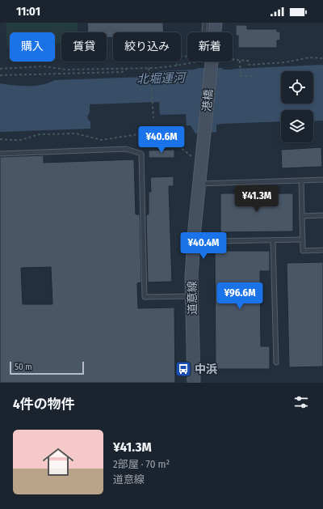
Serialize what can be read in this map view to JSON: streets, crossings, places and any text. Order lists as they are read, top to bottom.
{
  "streets": {
    "street": ["港橋", "道意線"]
  },
  "crossings": [
    ["港橋", "道意線"]
  ],
  "water": ["北堀運河"],
  "places": {
    "bus stop": ["中浜"]
  },
  "scale_bar": "50 m",
  "page": {
    "status": "11:01",
    "chip": [
      "購入",
      "賃貸",
      "絞り込み",
      "新着"
    ],
    "price": [
      "¥40.6M",
      "¥41.3M",
      "¥40.4M",
      "¥96.6M"
    ],
    "scale": "50 m",
    "heading": "4件の物件",
    "list": [
      {
        "name": "¥41.3M",
        "note": "2部屋 · 70 m² · 道意線"
      }
    ]
  }
}
